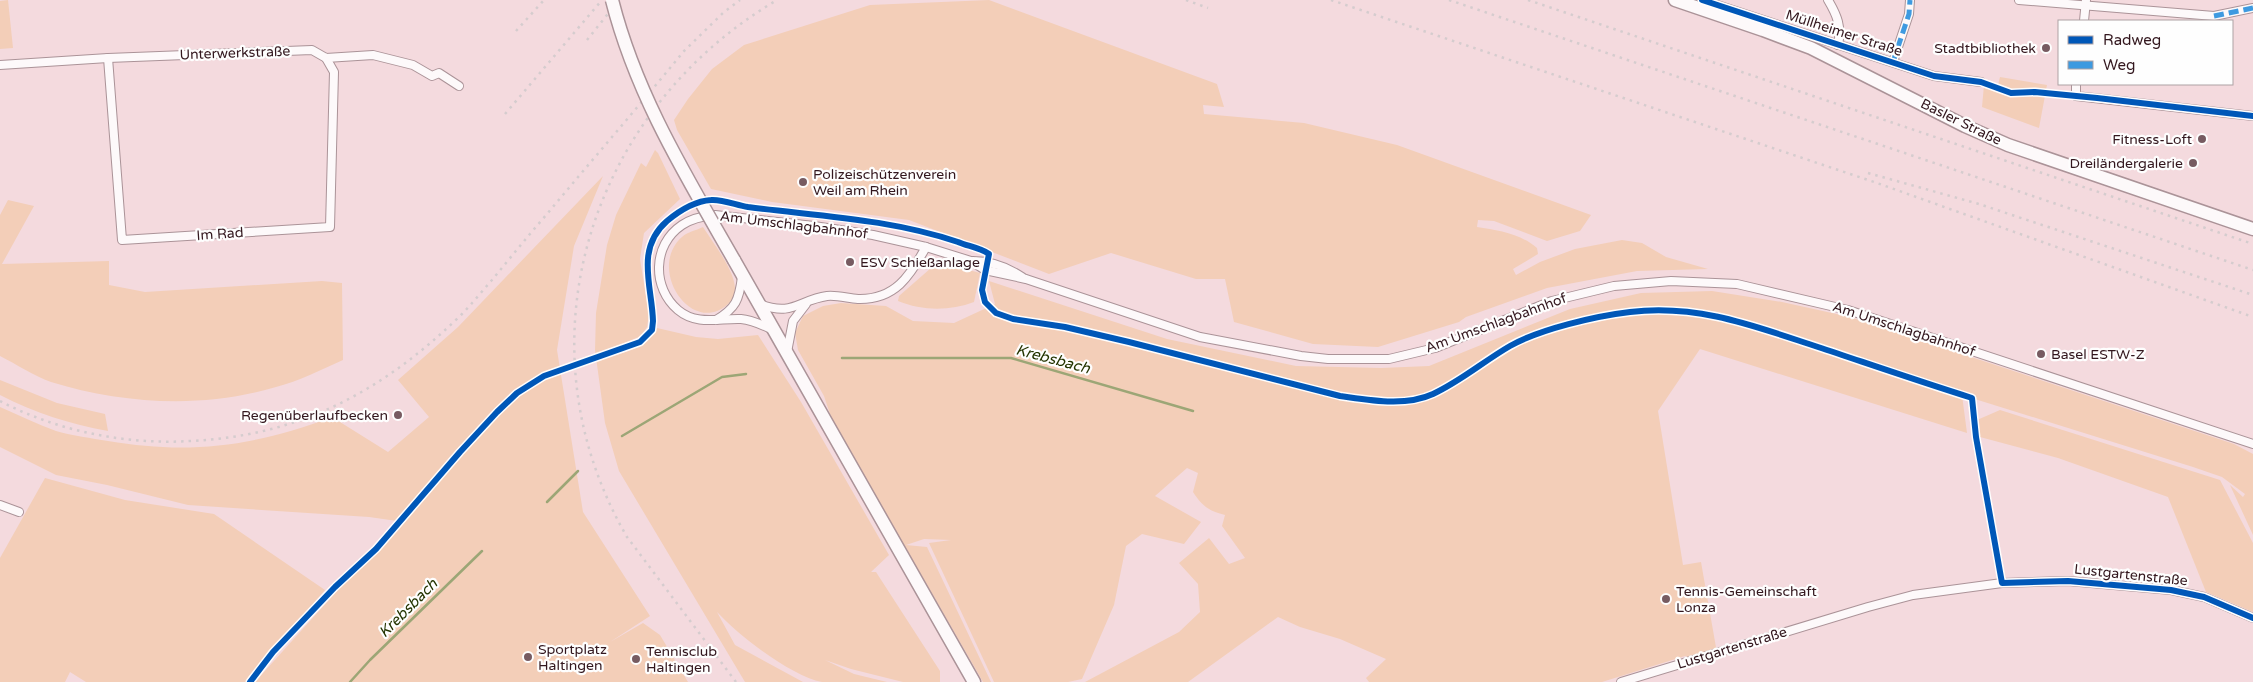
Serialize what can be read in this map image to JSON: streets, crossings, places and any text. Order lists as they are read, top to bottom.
{
  "streets": {
    "main road": ["Basler Straße"],
    "street": [
      "Müllheimer Straße",
      "Unterwerkstraße",
      "Am Umschlagbahnhof",
      "Im Rad",
      "Lustgartenstraße"
    ]
  },
  "crossings": [
    ["Unterwerkstraße", "Im Rad"]
  ],
  "water": ["Krebsbach"],
  "places": [
    "Stadtbibliothek",
    "Fitness-Loft",
    "Dreiländergalerie",
    "Polizeischützenverein Weil am Rhein",
    "ESV Schießanlage",
    "Basel ESTW-Z",
    "Regenüberlaufbecken",
    "Tennis-Gemeinschaft Lonza",
    "Sportplatz Haltingen",
    "Tennisclub Haltingen"
  ],
  "legend": ["Radweg", "Weg"]
}
